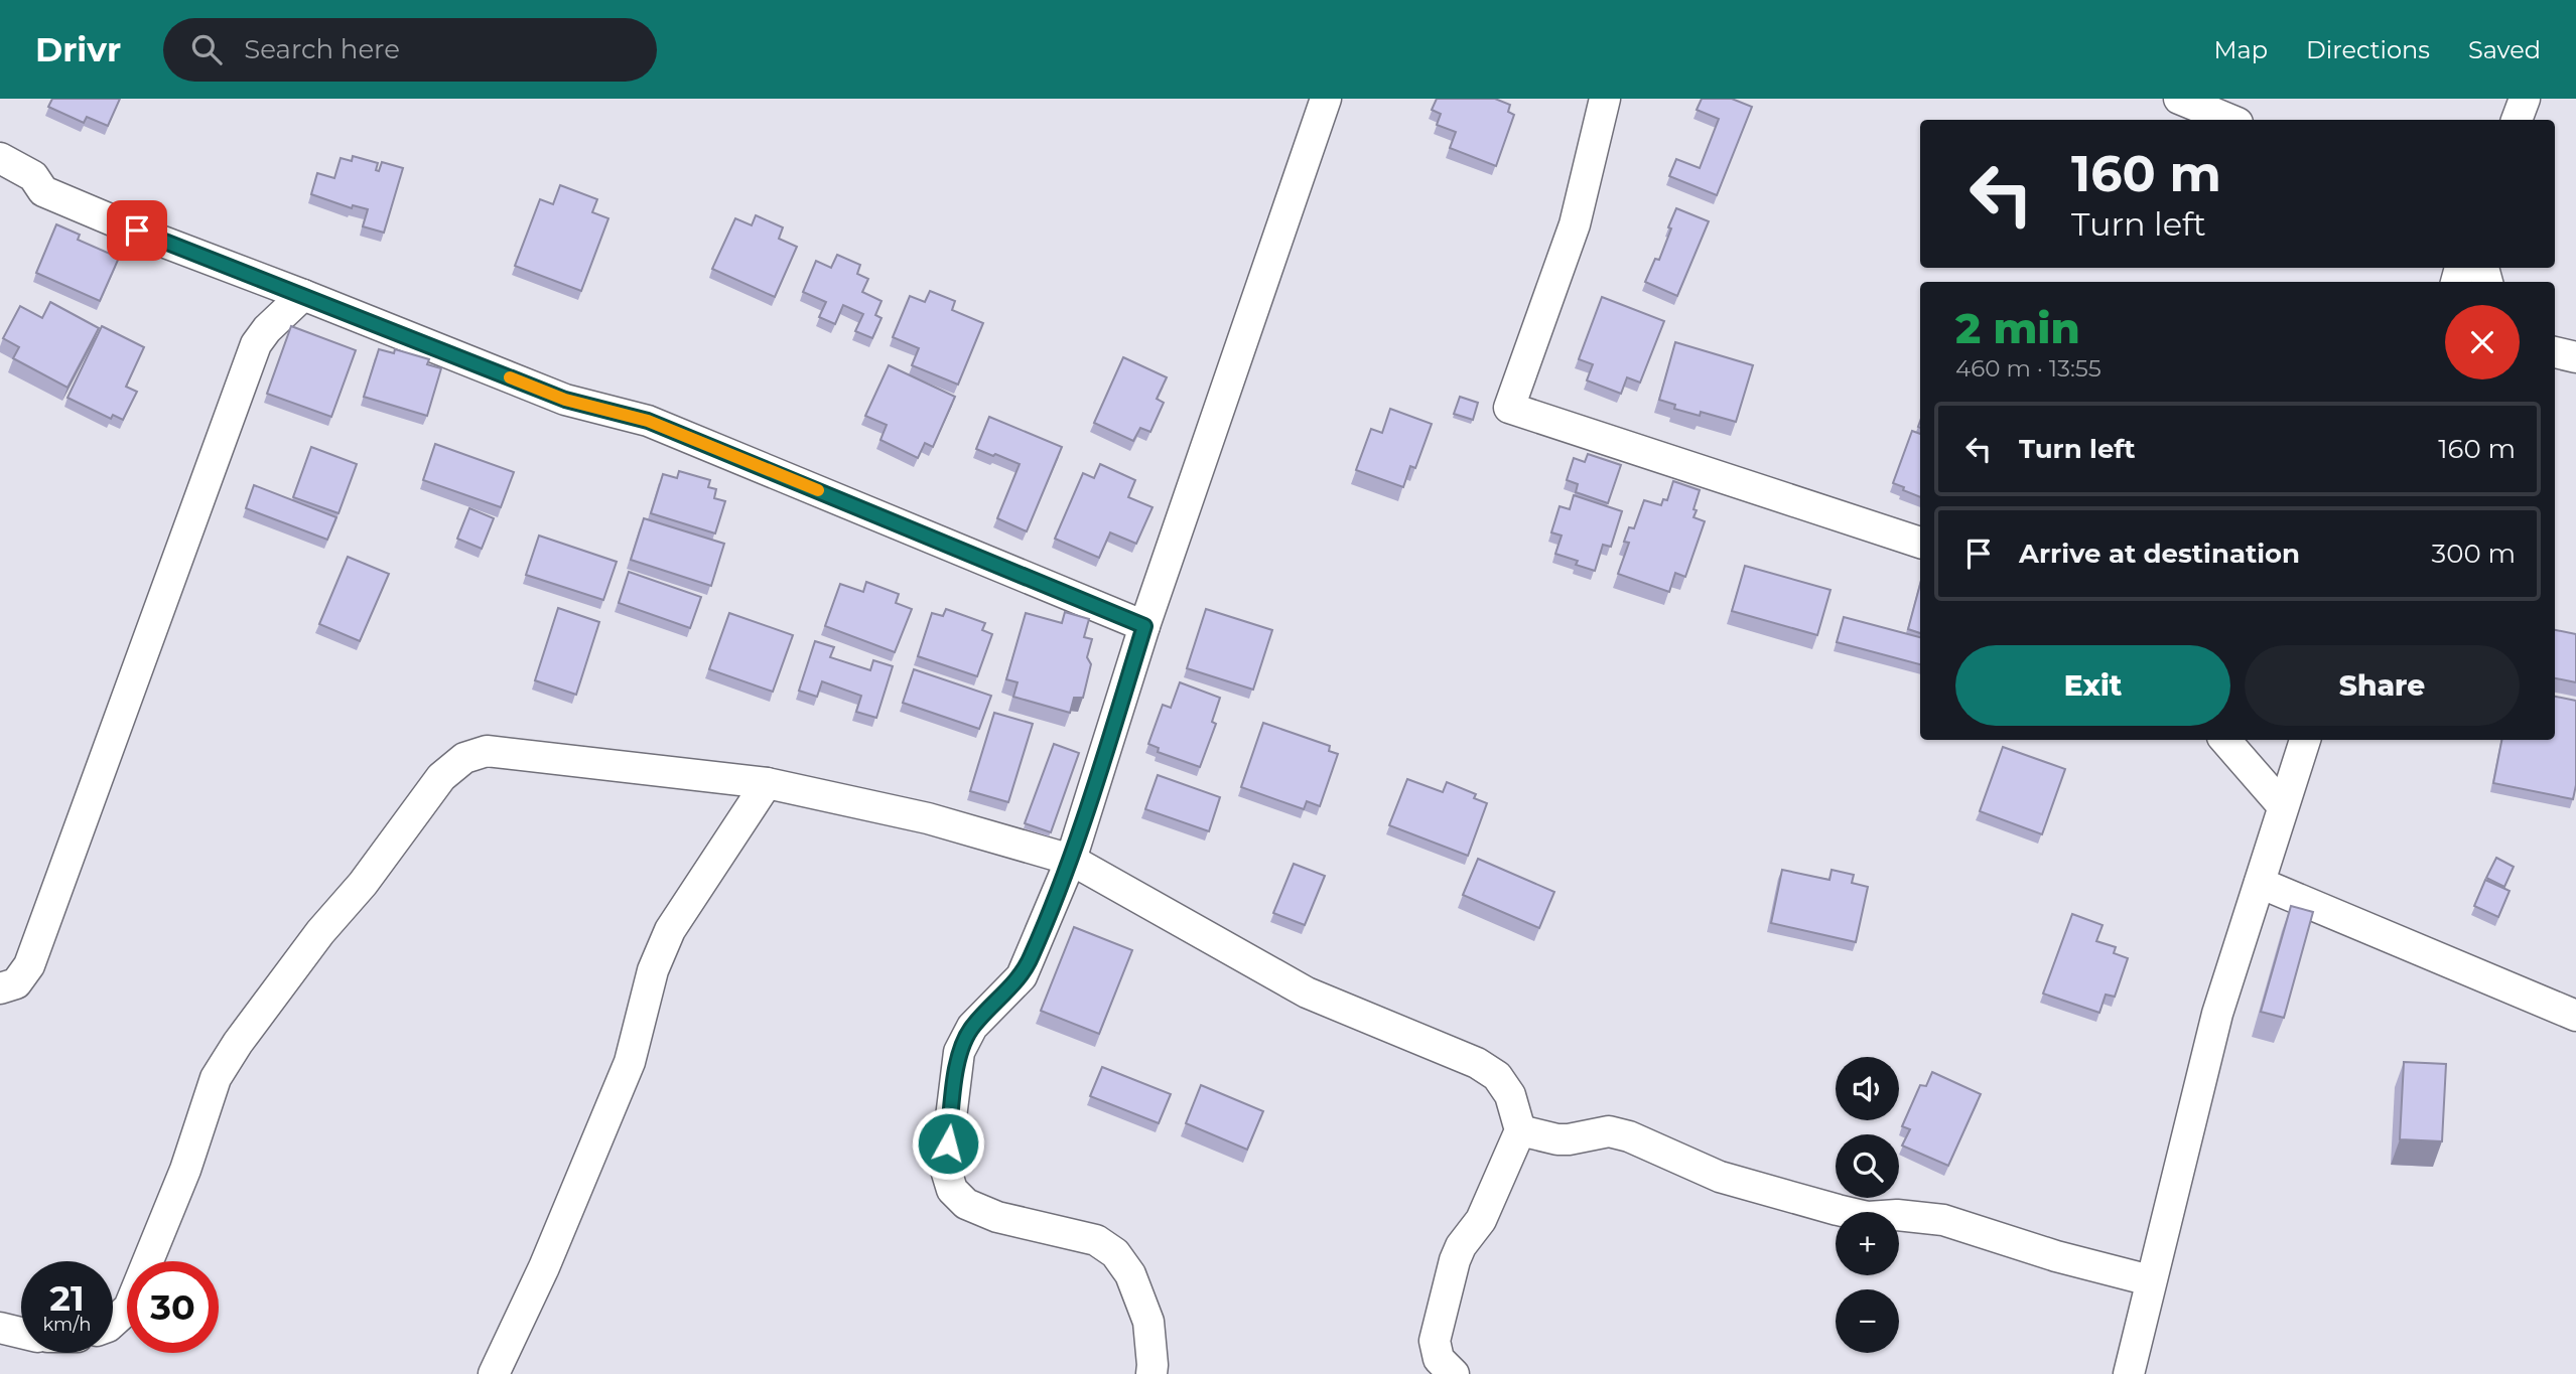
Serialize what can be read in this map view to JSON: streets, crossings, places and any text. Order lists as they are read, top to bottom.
{
  "page": {
    "header": "Drivr",
    "search": "Search here",
    "nav": ["Map", "Directions", "Saved"],
    "turn": ["160 m", "Turn left"],
    "heading": ["2 min", "460 m · 13:55"],
    "list": [
      {
        "name": "Turn left",
        "value": "160 m"
      },
      {
        "name": "Arrive at destination",
        "value": "300 m"
      }
    ],
    "buttons": ["Exit", "Share"],
    "map_buttons": ["+", "−"],
    "speed": "21 km/h",
    "limit": "30"
  }
}
